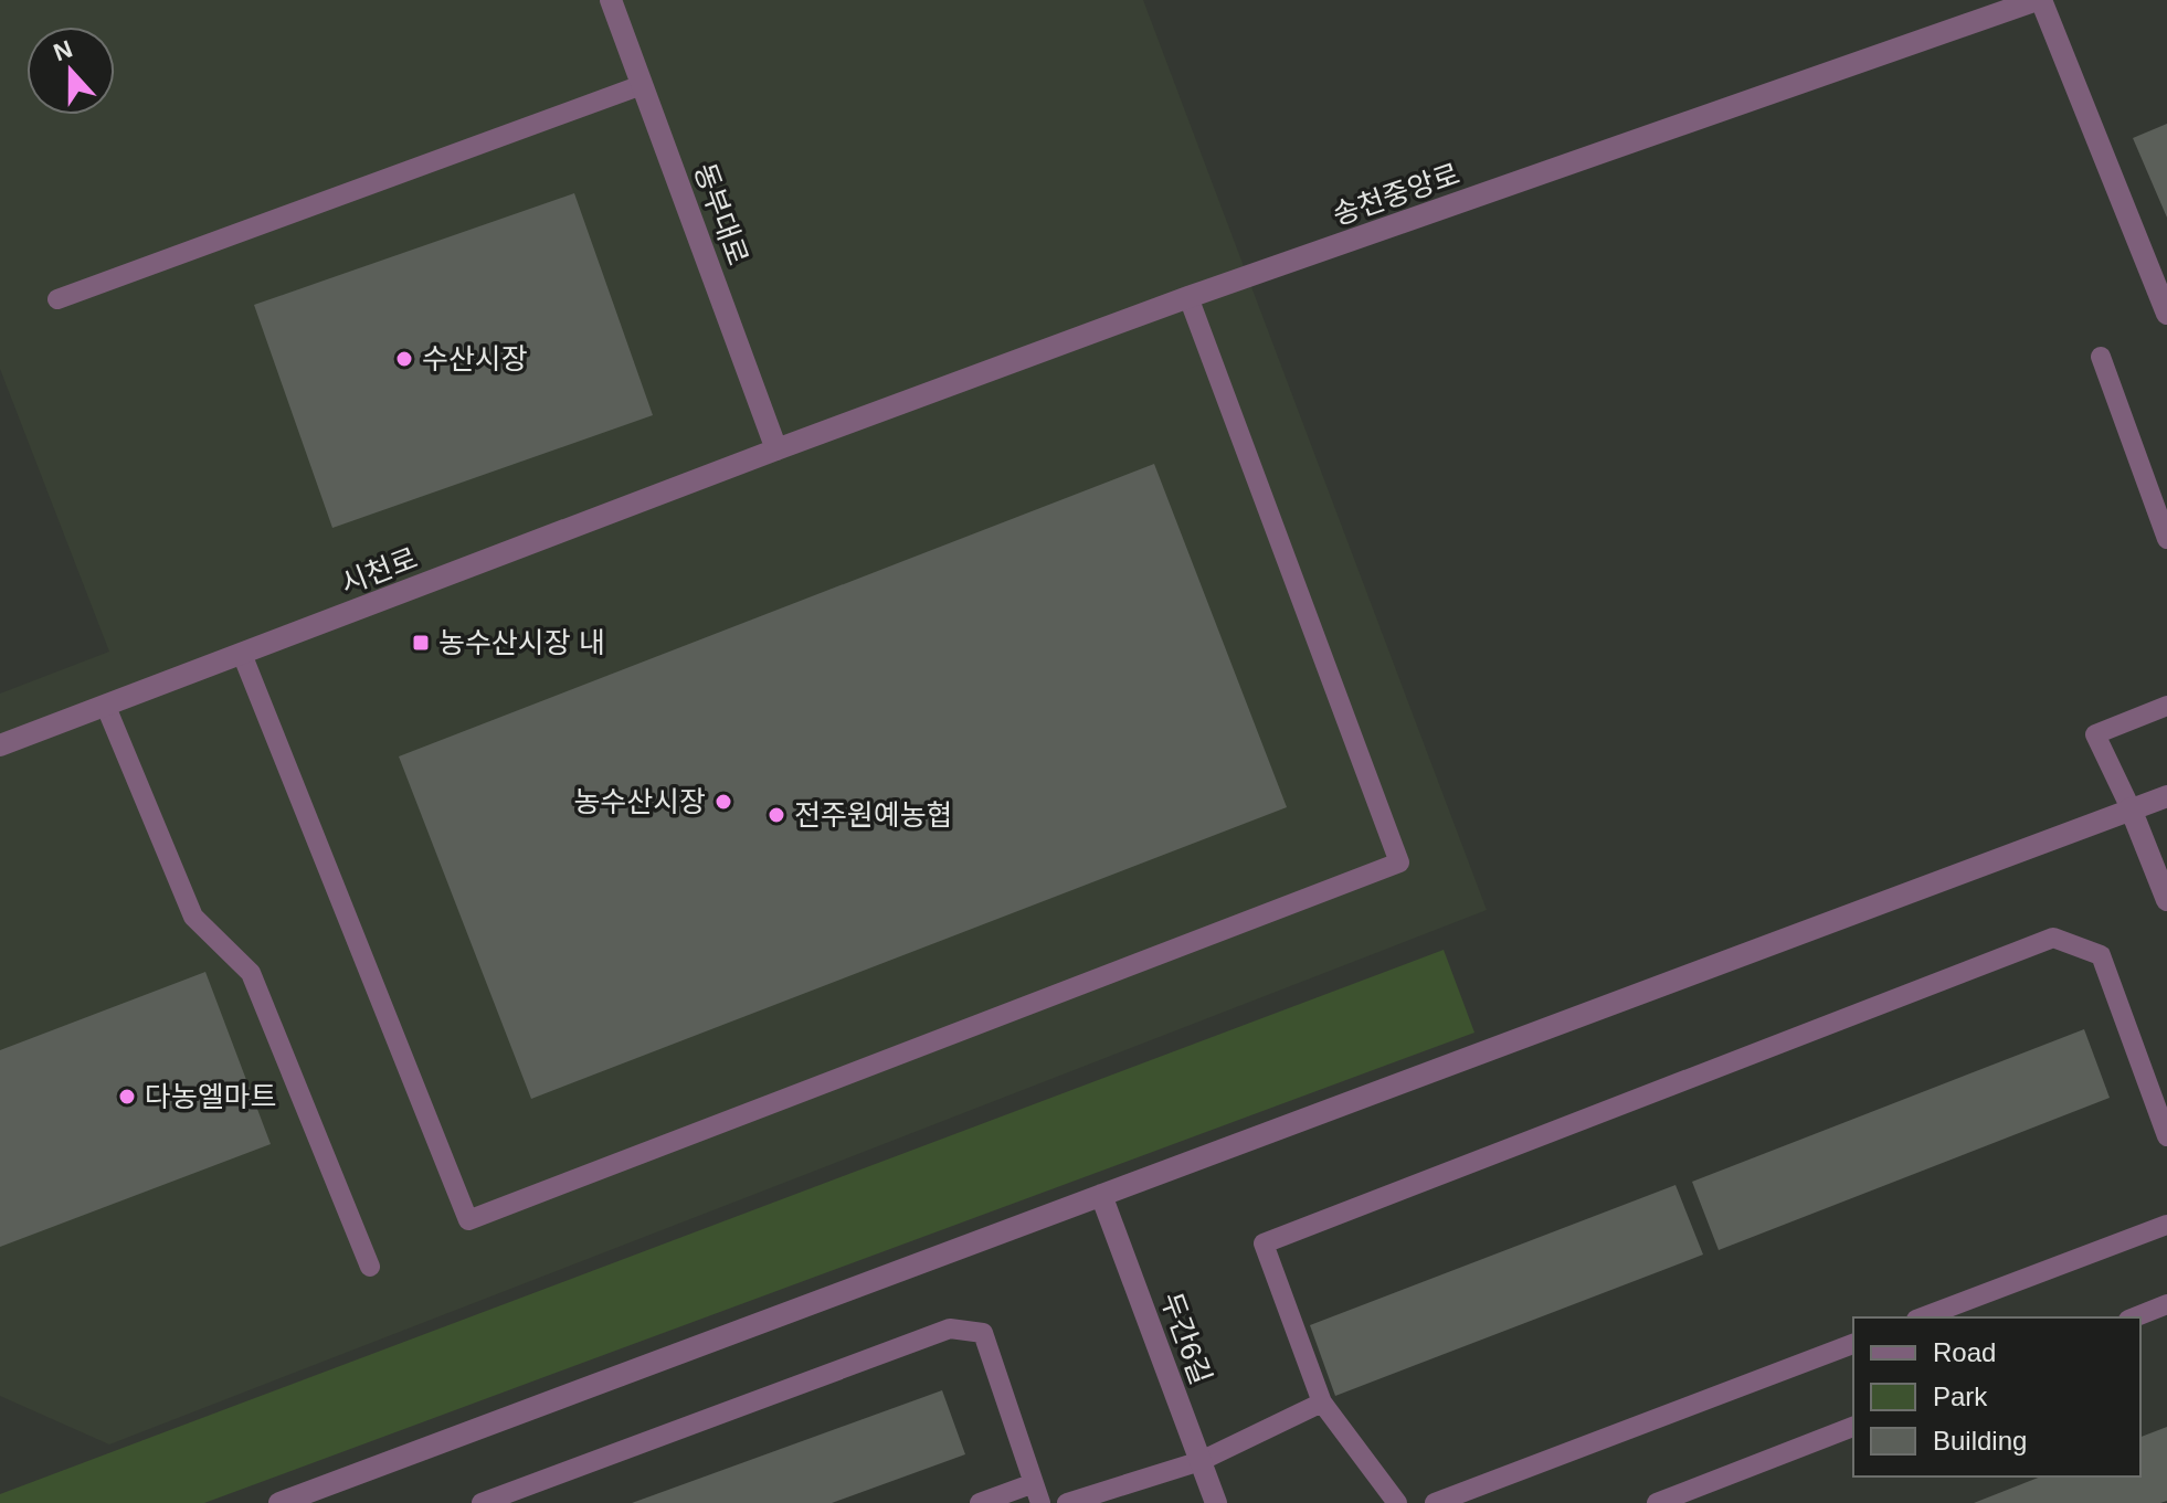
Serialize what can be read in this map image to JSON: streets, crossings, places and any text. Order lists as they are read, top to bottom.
{
  "streets": {
    "street": [
      "송천중앙로",
      "동부대로",
      "시천로",
      "두간6길"
    ]
  },
  "crossings": [
    ["송천중앙로", "동부대로"],
    ["송천중앙로", "시천로"],
    ["동부대로", "시천로"]
  ],
  "places": {
    "other": [
      "수산시장",
      "농수산시장",
      "전주원예농협",
      "다농엘마트"
    ],
    "transit": ["농수산시장 내"]
  },
  "legend": ["Road", "Park", "Building"],
  "north": "top"
}
